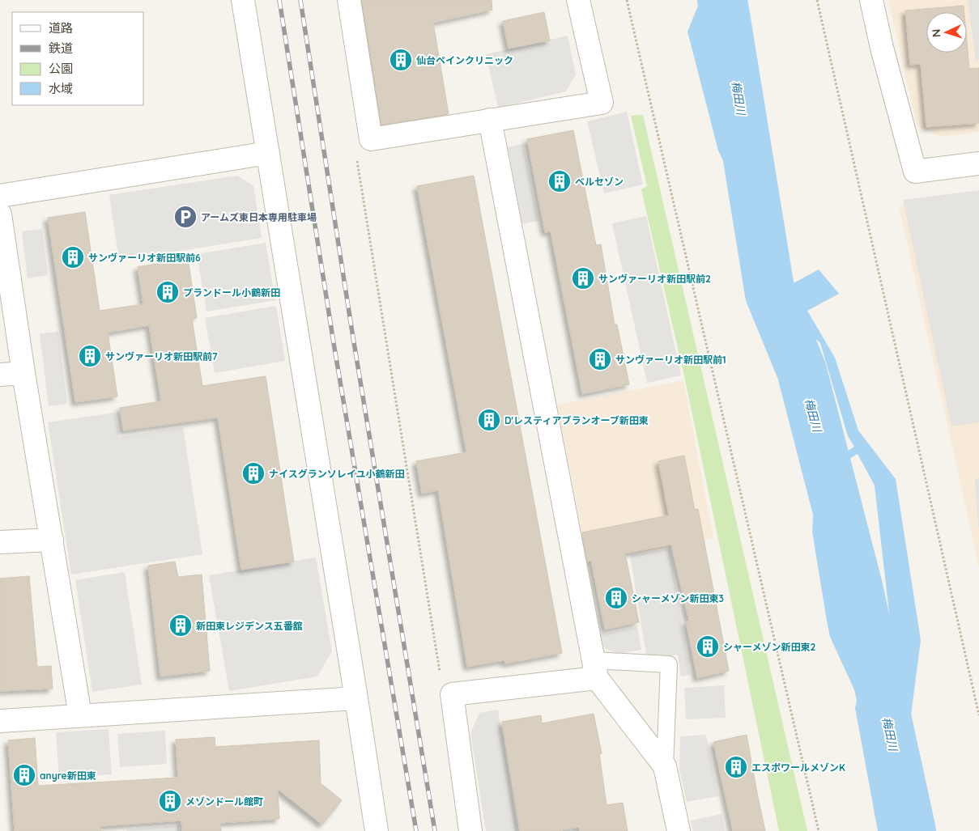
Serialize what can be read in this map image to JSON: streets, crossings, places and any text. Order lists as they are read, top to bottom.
{
  "water": ["梅田川"],
  "places": {
    "building": [
      "仙台ペインクリニック",
      "ベルセゾン",
      "サンヴァーリオ新田駅前6",
      "サンヴァーリオ新田駅前2",
      "プランドール小鶴新田",
      "サンヴァーリオ新田駅前7",
      "サンヴァーリオ新田駅前1",
      "D'レスティアブランオーブ新田東",
      "ナイスグランソレイユ小鶴新田",
      "シャーメゾン新田東3",
      "新田東レジデンス五番舘",
      "シャーメゾン新田東2",
      "エスポワールメゾンK",
      "anyre新田東",
      "メゾンドール館町"
    ],
    "parking": ["アームズ東日本専用駐車場"]
  },
  "legend": [
    "道路",
    "鉄道",
    "公園",
    "水域"
  ],
  "north": "left"
}
